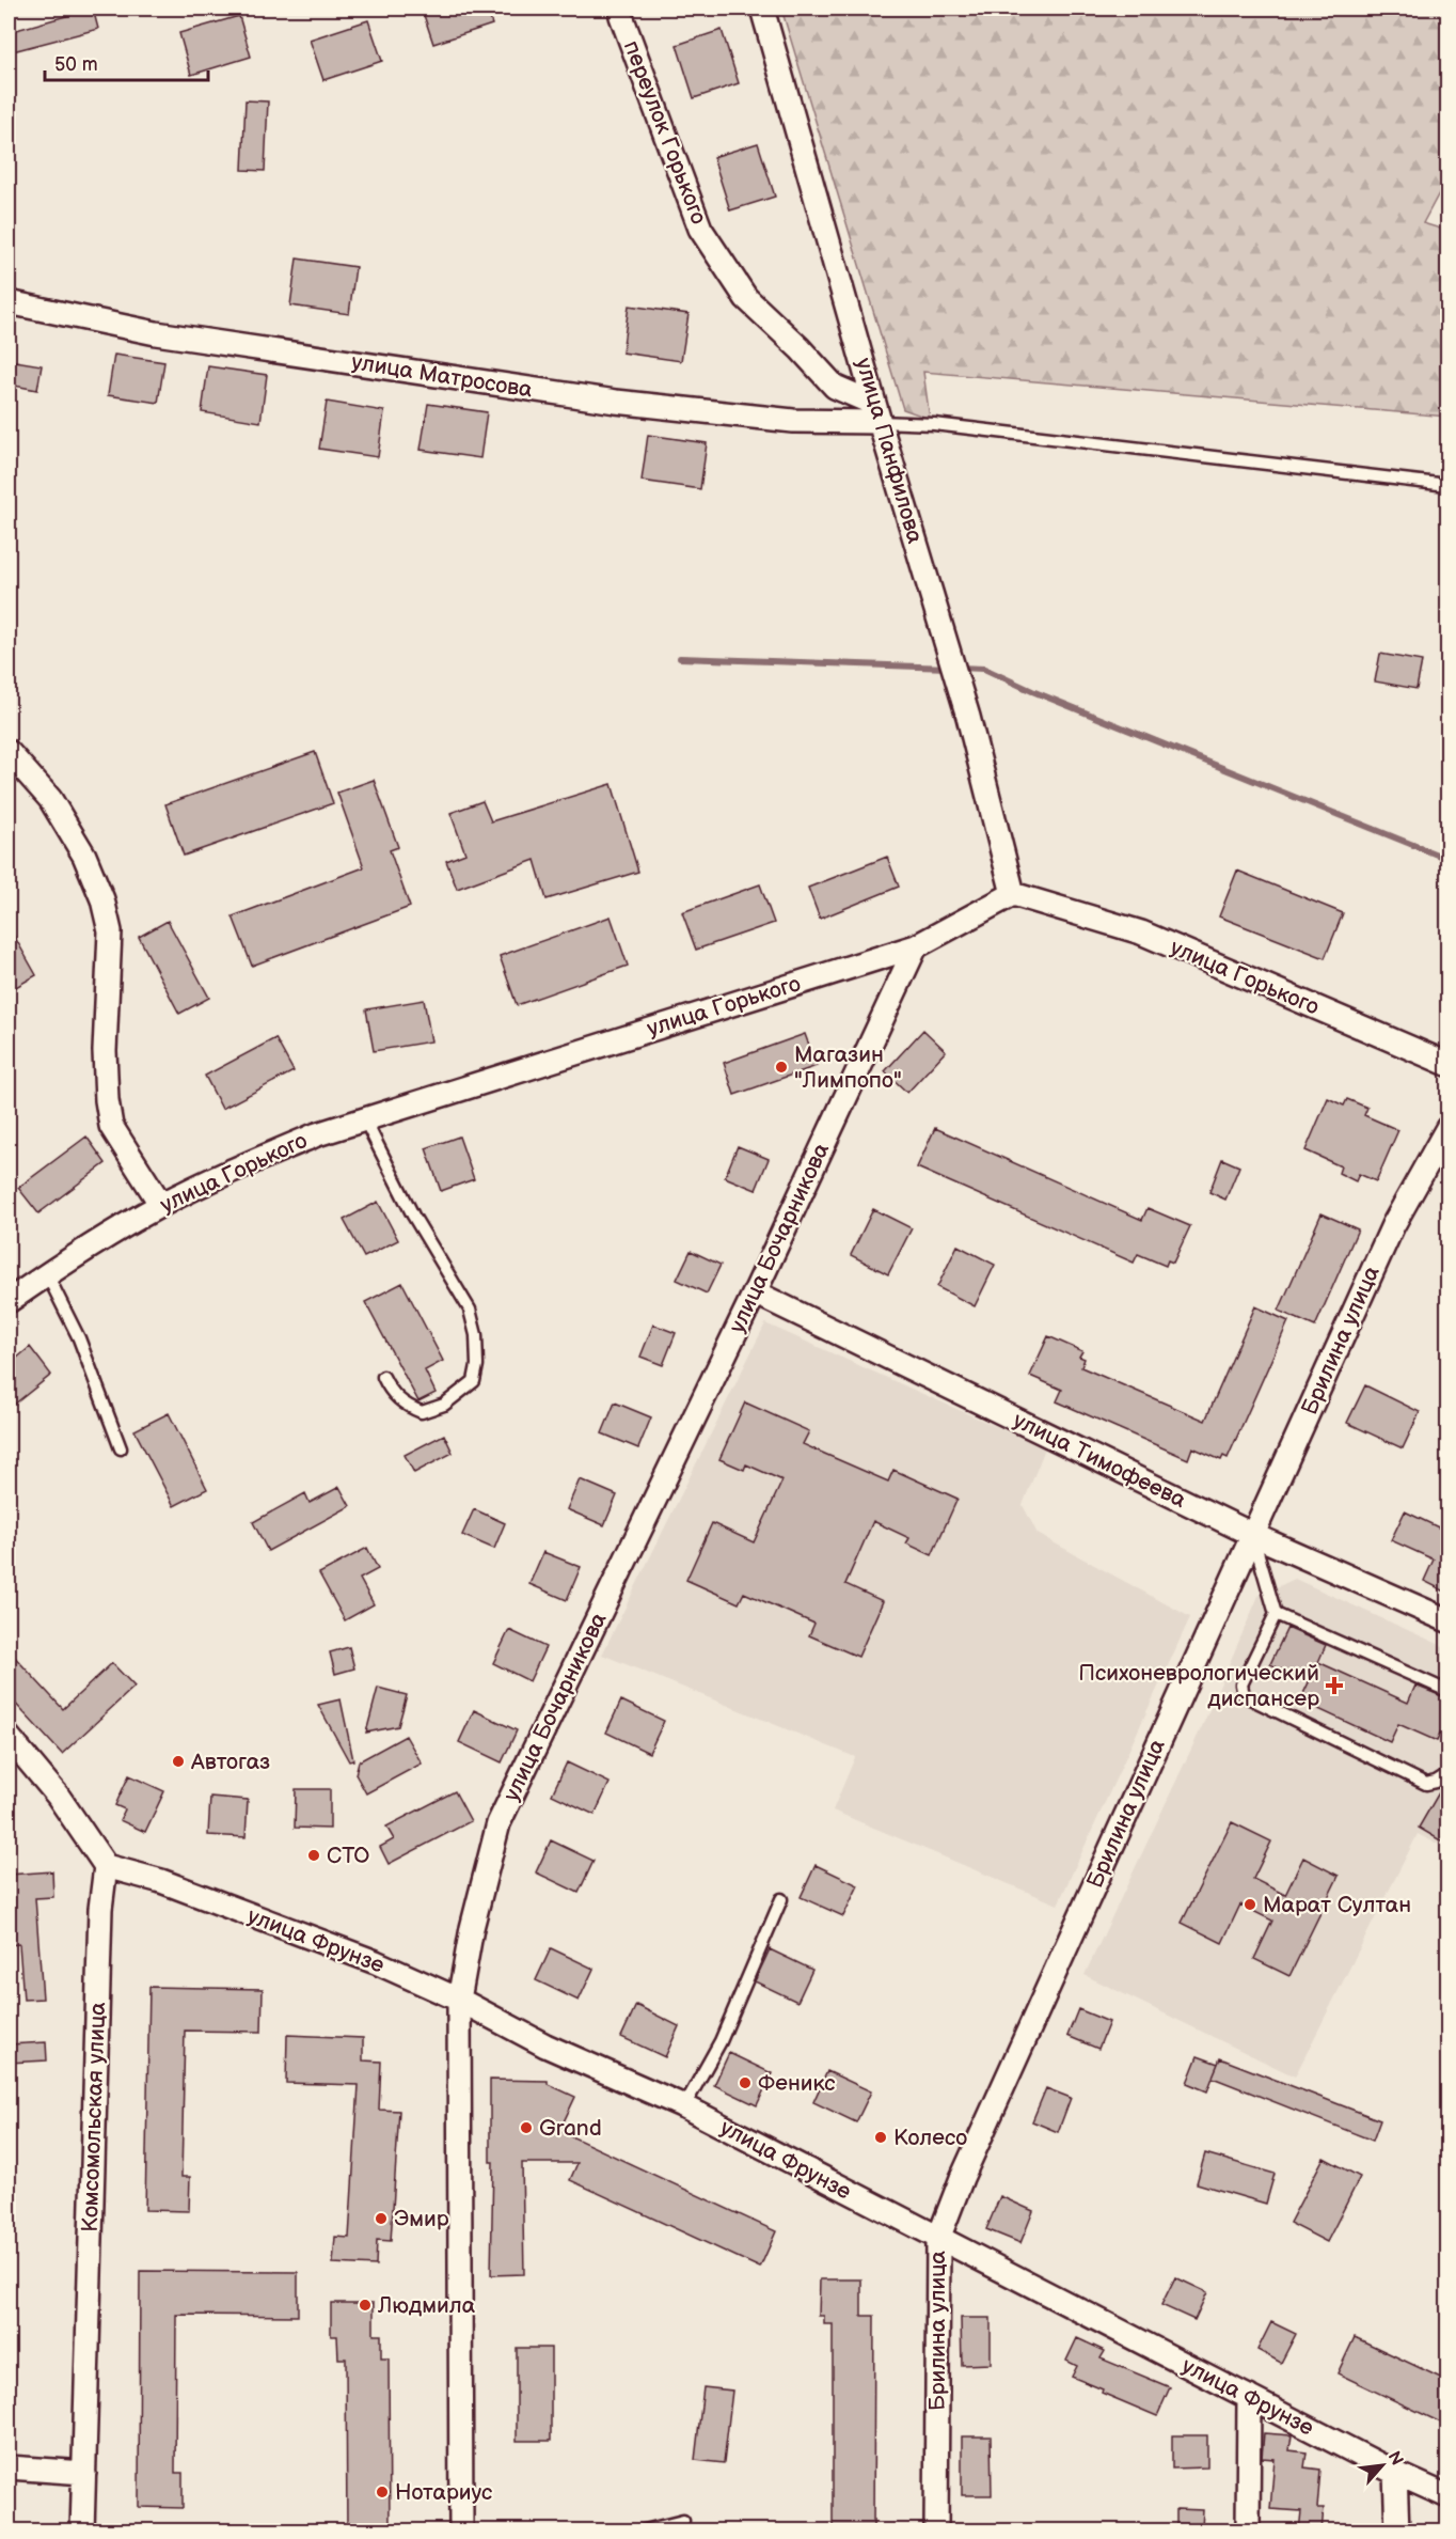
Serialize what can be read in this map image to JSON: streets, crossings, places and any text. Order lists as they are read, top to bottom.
{
  "streets": {
    "street": [
      "переулок Горького",
      "улица Матросова",
      "улица Панфилова",
      "улица Горького",
      "улица Бочарникова",
      "Брилина улица",
      "улица Тимофеева",
      "улица Фрунзе",
      "Комсомольская улица"
    ]
  },
  "crossings": [
    ["переулок Горького", "улица Матросова"],
    ["переулок Горького", "улица Панфилова"],
    ["улица Матросова", "улица Панфилова"],
    ["улица Панфилова", "улица Горького"],
    ["улица Горького", "улица Бочарникова"],
    ["улица Бочарникова", "улица Тимофеева"],
    ["улица Бочарникова", "улица Фрунзе"],
    ["Брилина улица", "улица Тимофеева"],
    ["Брилина улица", "улица Фрунзе"],
    ["улица Фрунзе", "Комсомольская улица"]
  ],
  "places": {
    "other": [
      "Магазин \"Лимпопо\"",
      "Автогаз",
      "СТО",
      "Марат Султан",
      "Феникс",
      "Grand",
      "Колесо",
      "Эмир",
      "Людмила",
      "Нотариус"
    ],
    "health": ["Психоневрологический диспансер"]
  },
  "scale_bar": "50 m",
  "north": "top right"
}
